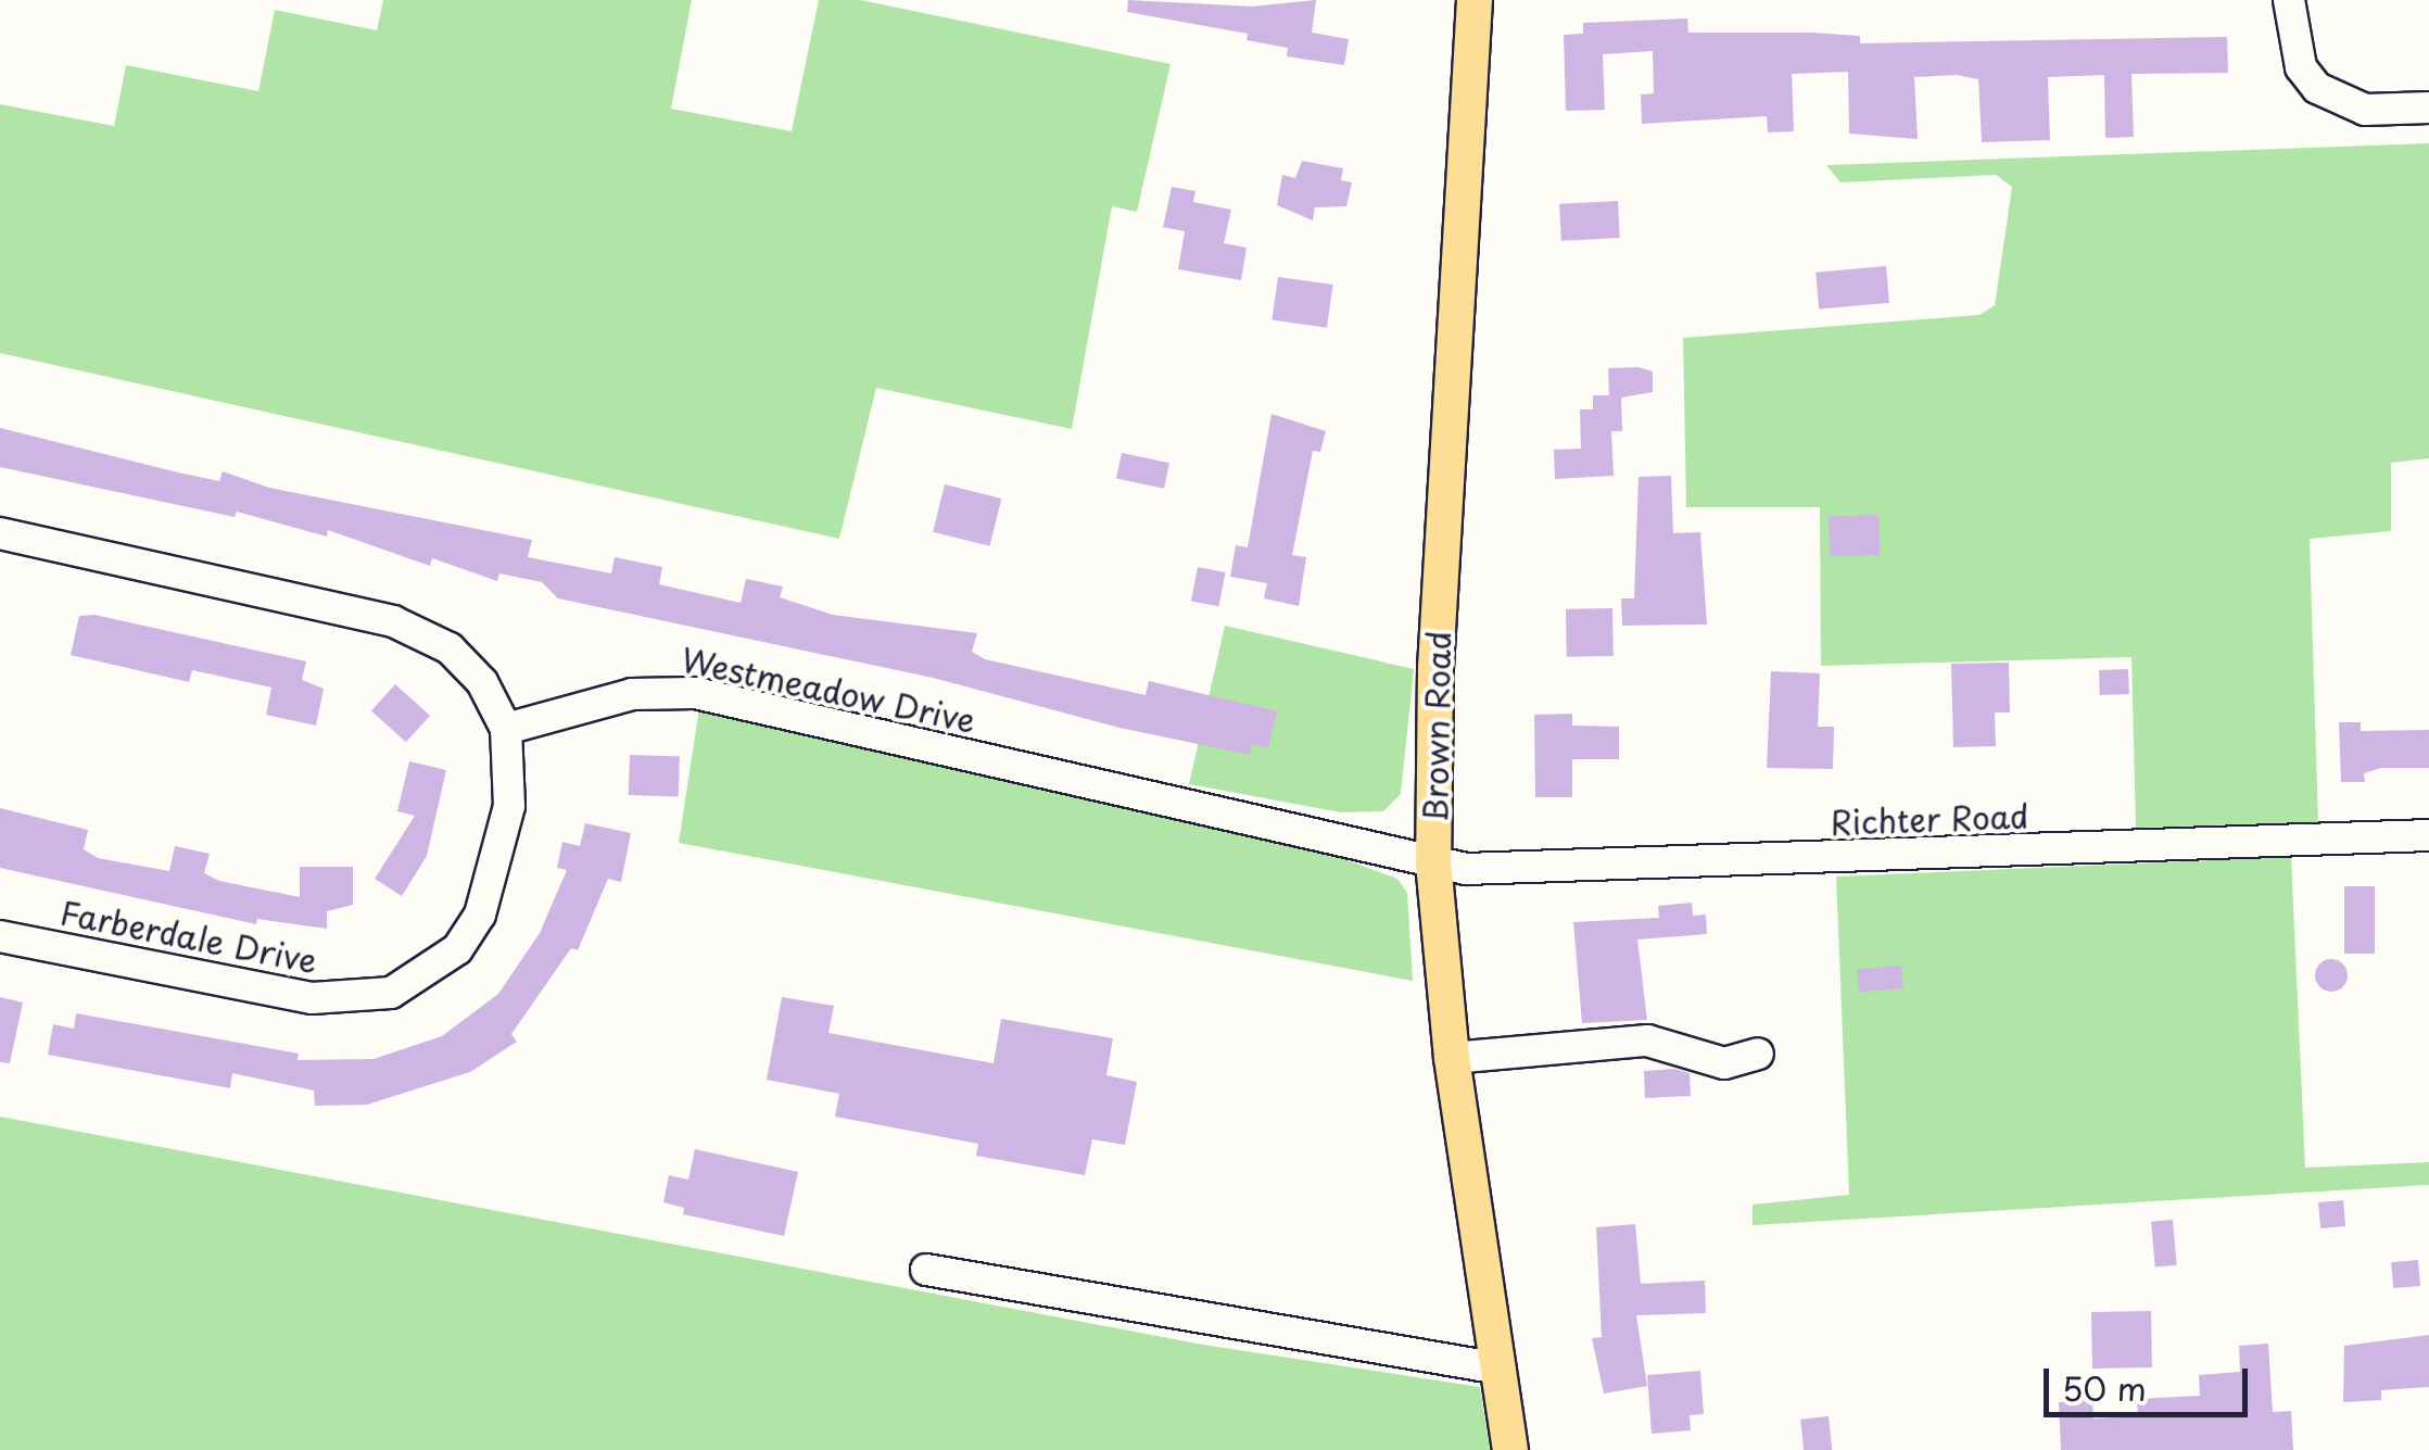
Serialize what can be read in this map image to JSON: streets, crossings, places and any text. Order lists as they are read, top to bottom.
{
  "streets": {
    "main road": ["Brown Road"],
    "street": ["Westmeadow Drive", "Richter Road", "Farberdale Drive"]
  },
  "crossings": [
    ["Westmeadow Drive", "Brown Road"],
    ["Westmeadow Drive", "Richter Road"],
    ["Westmeadow Drive", "Farberdale Drive"],
    ["Brown Road", "Richter Road"]
  ],
  "scale_bar": "50 m"
}
